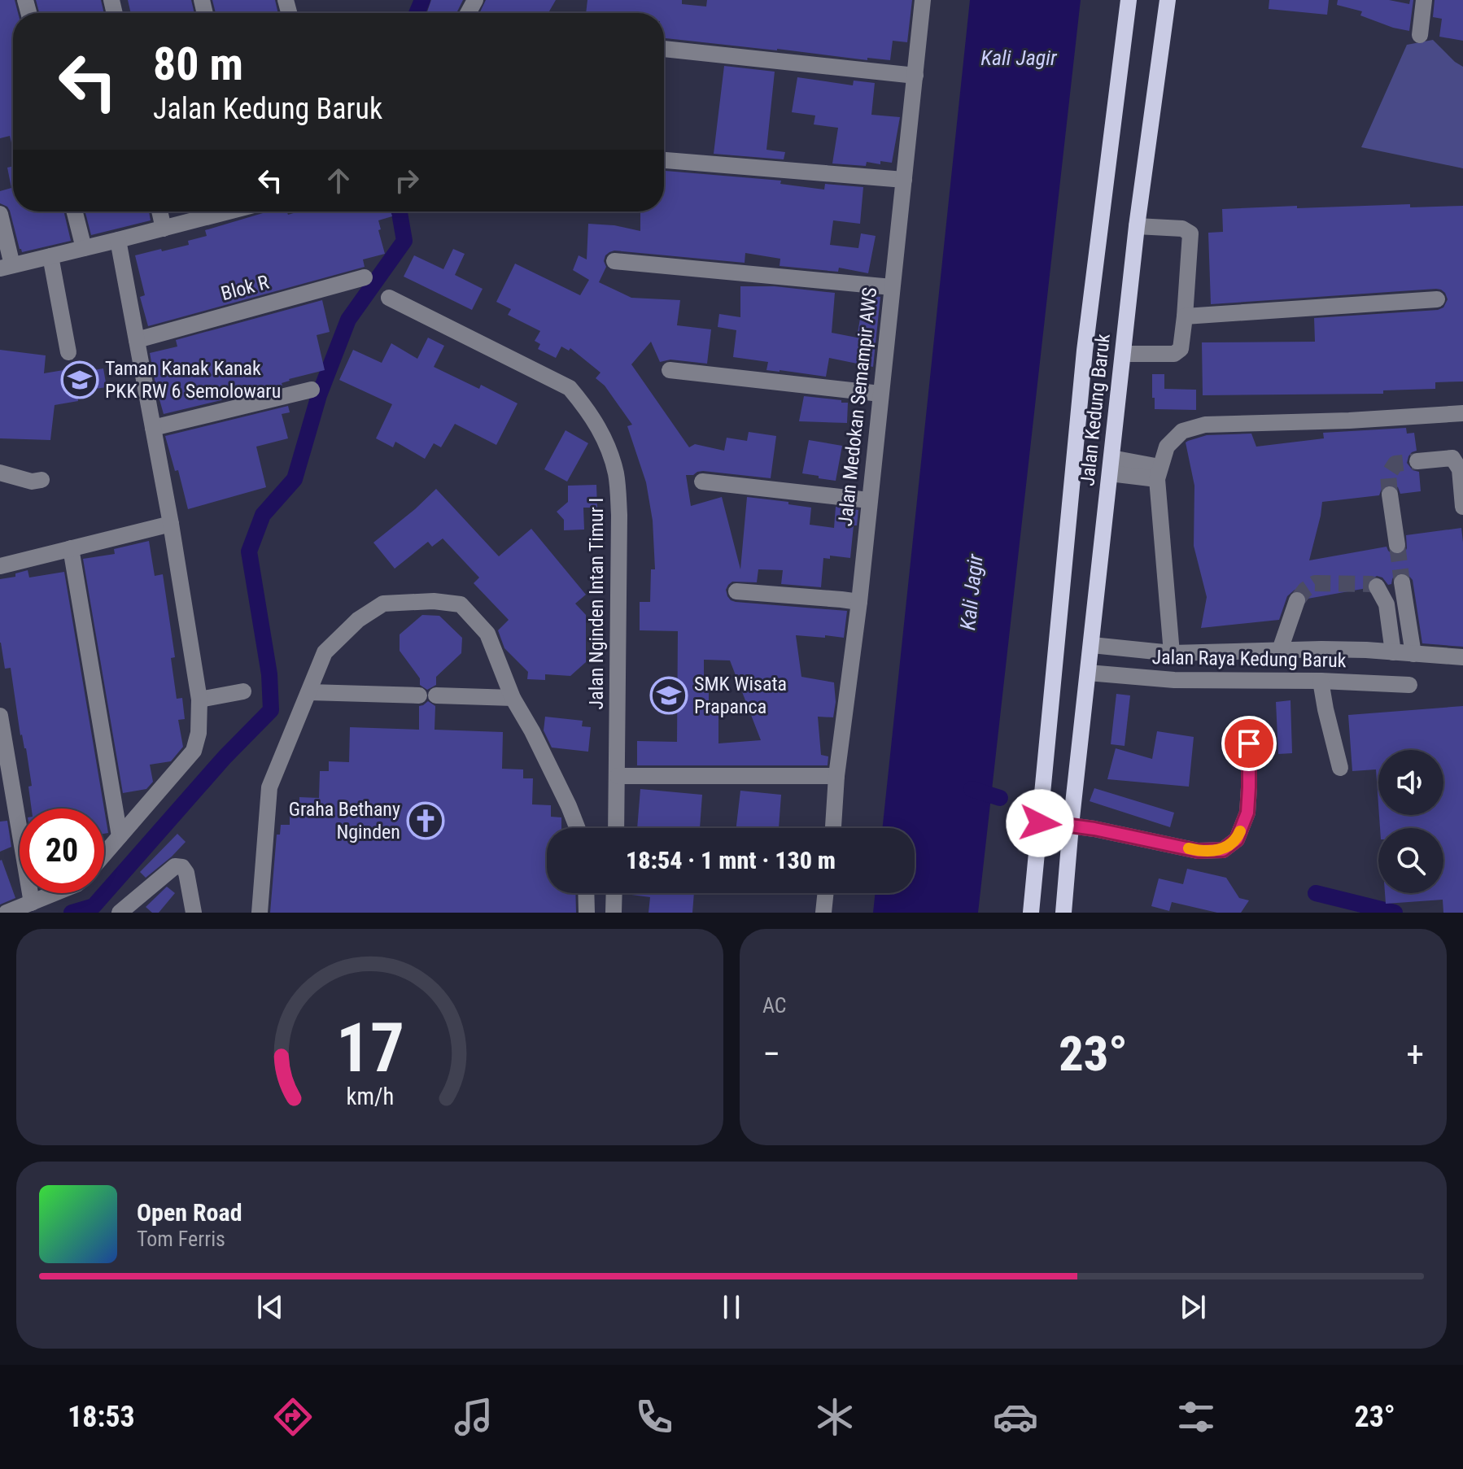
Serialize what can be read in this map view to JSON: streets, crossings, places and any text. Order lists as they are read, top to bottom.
{
  "streets": {
    "main road": ["Jalan Kedung Baruk"],
    "street": [
      "Blok R",
      "Jalan Medokan Semampir AWS",
      "Jalan Nginden Intan Timur I",
      "Jalan Raya Kedung Baruk"
    ]
  },
  "crossings": [
    ["Jalan Kedung Baruk", "Jalan Raya Kedung Baruk"]
  ],
  "water": ["Kali Jagir"],
  "places": {
    "school or university": ["Taman Kanak Kanak PKK RW 6 Semolowaru", "SMK Wisata Prapanca"],
    "church": ["Graha Bethany Nginden"]
  },
  "page": {
    "turn": ["80 m", "Jalan Kedung Baruk"],
    "limit": "20",
    "trip": "18:54 · 1 mnt · 130 m",
    "tile": "AC",
    "heat": ["−", "23°", "+"],
    "song": ["Open Road", "Tom Ferris"],
    "tabs": ["18:53", "23°"],
    "gauge": ["17", "km/h"]
  }
}
